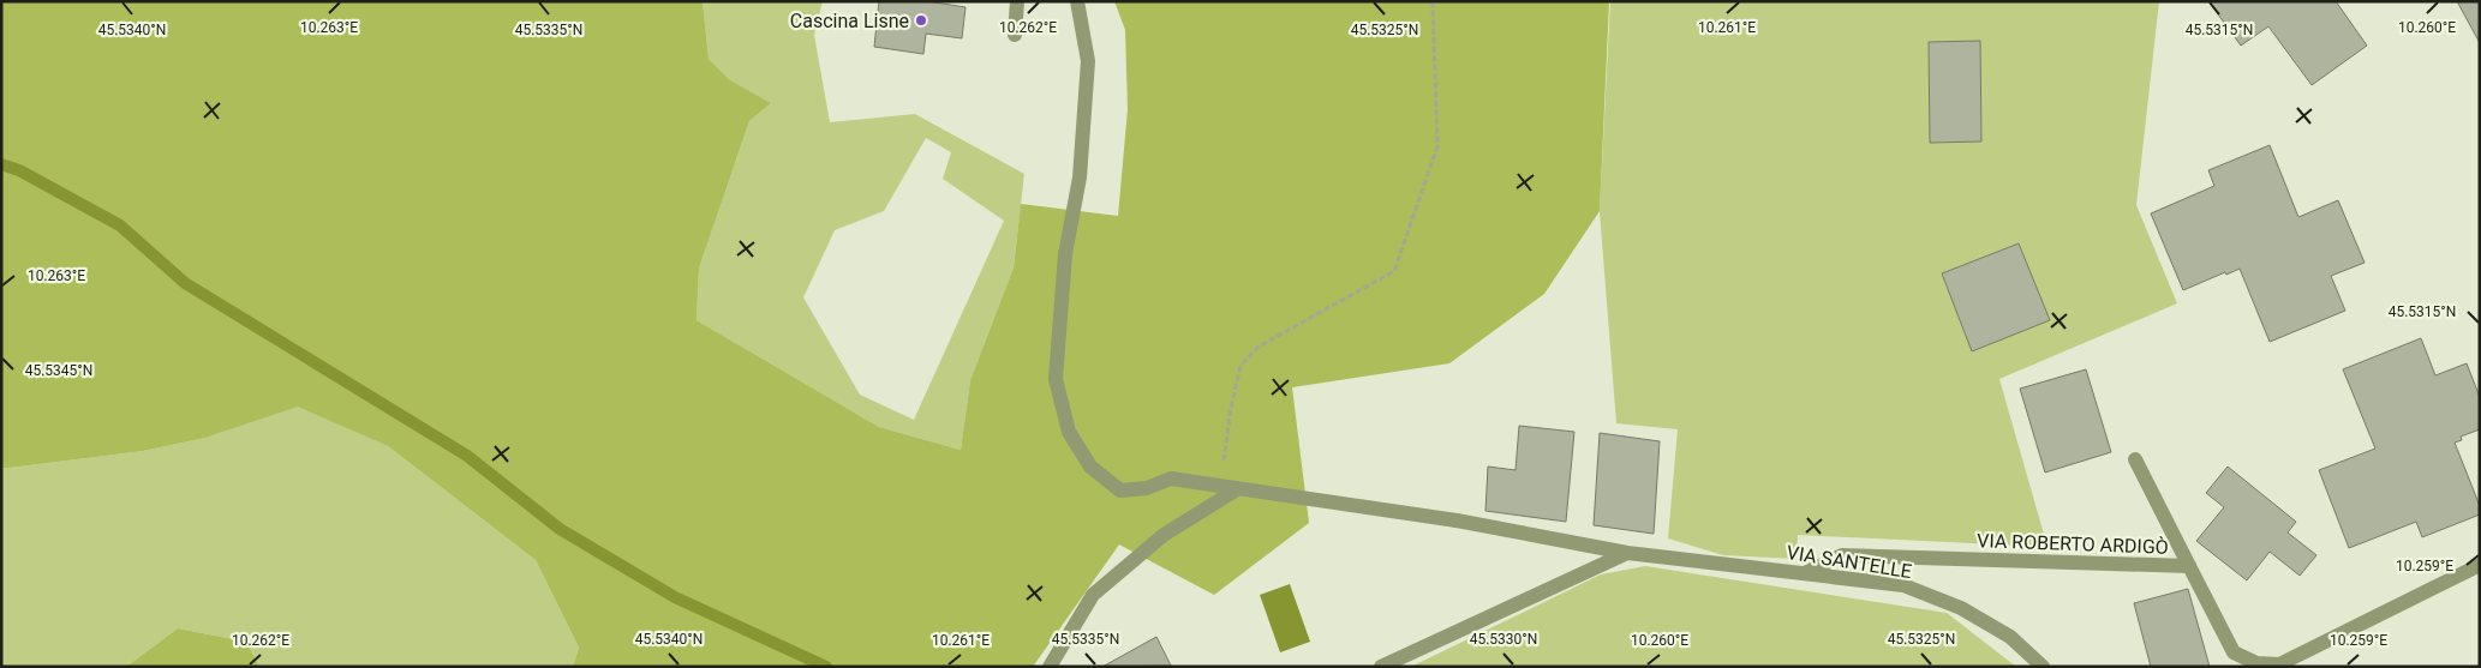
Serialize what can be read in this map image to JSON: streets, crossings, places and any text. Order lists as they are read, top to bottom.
{
  "streets": {
    "street": ["VIA ROBERTO ARDIGÒ", "VIA SANTELLE"]
  },
  "crossings": [
    ["VIA ROBERTO ARDIGÒ", "VIA SANTELLE"]
  ],
  "places": ["Cascina Lisne"],
  "coordinates": [
    "10.263°E",
    "10.262°E",
    "10.261°E",
    "10.260°E",
    "45.5315°N",
    "45.5340°N",
    "45.5335°N",
    "45.5325°N",
    "45.5345°N",
    "10.259°E",
    "45.5330°N"
  ]
}
